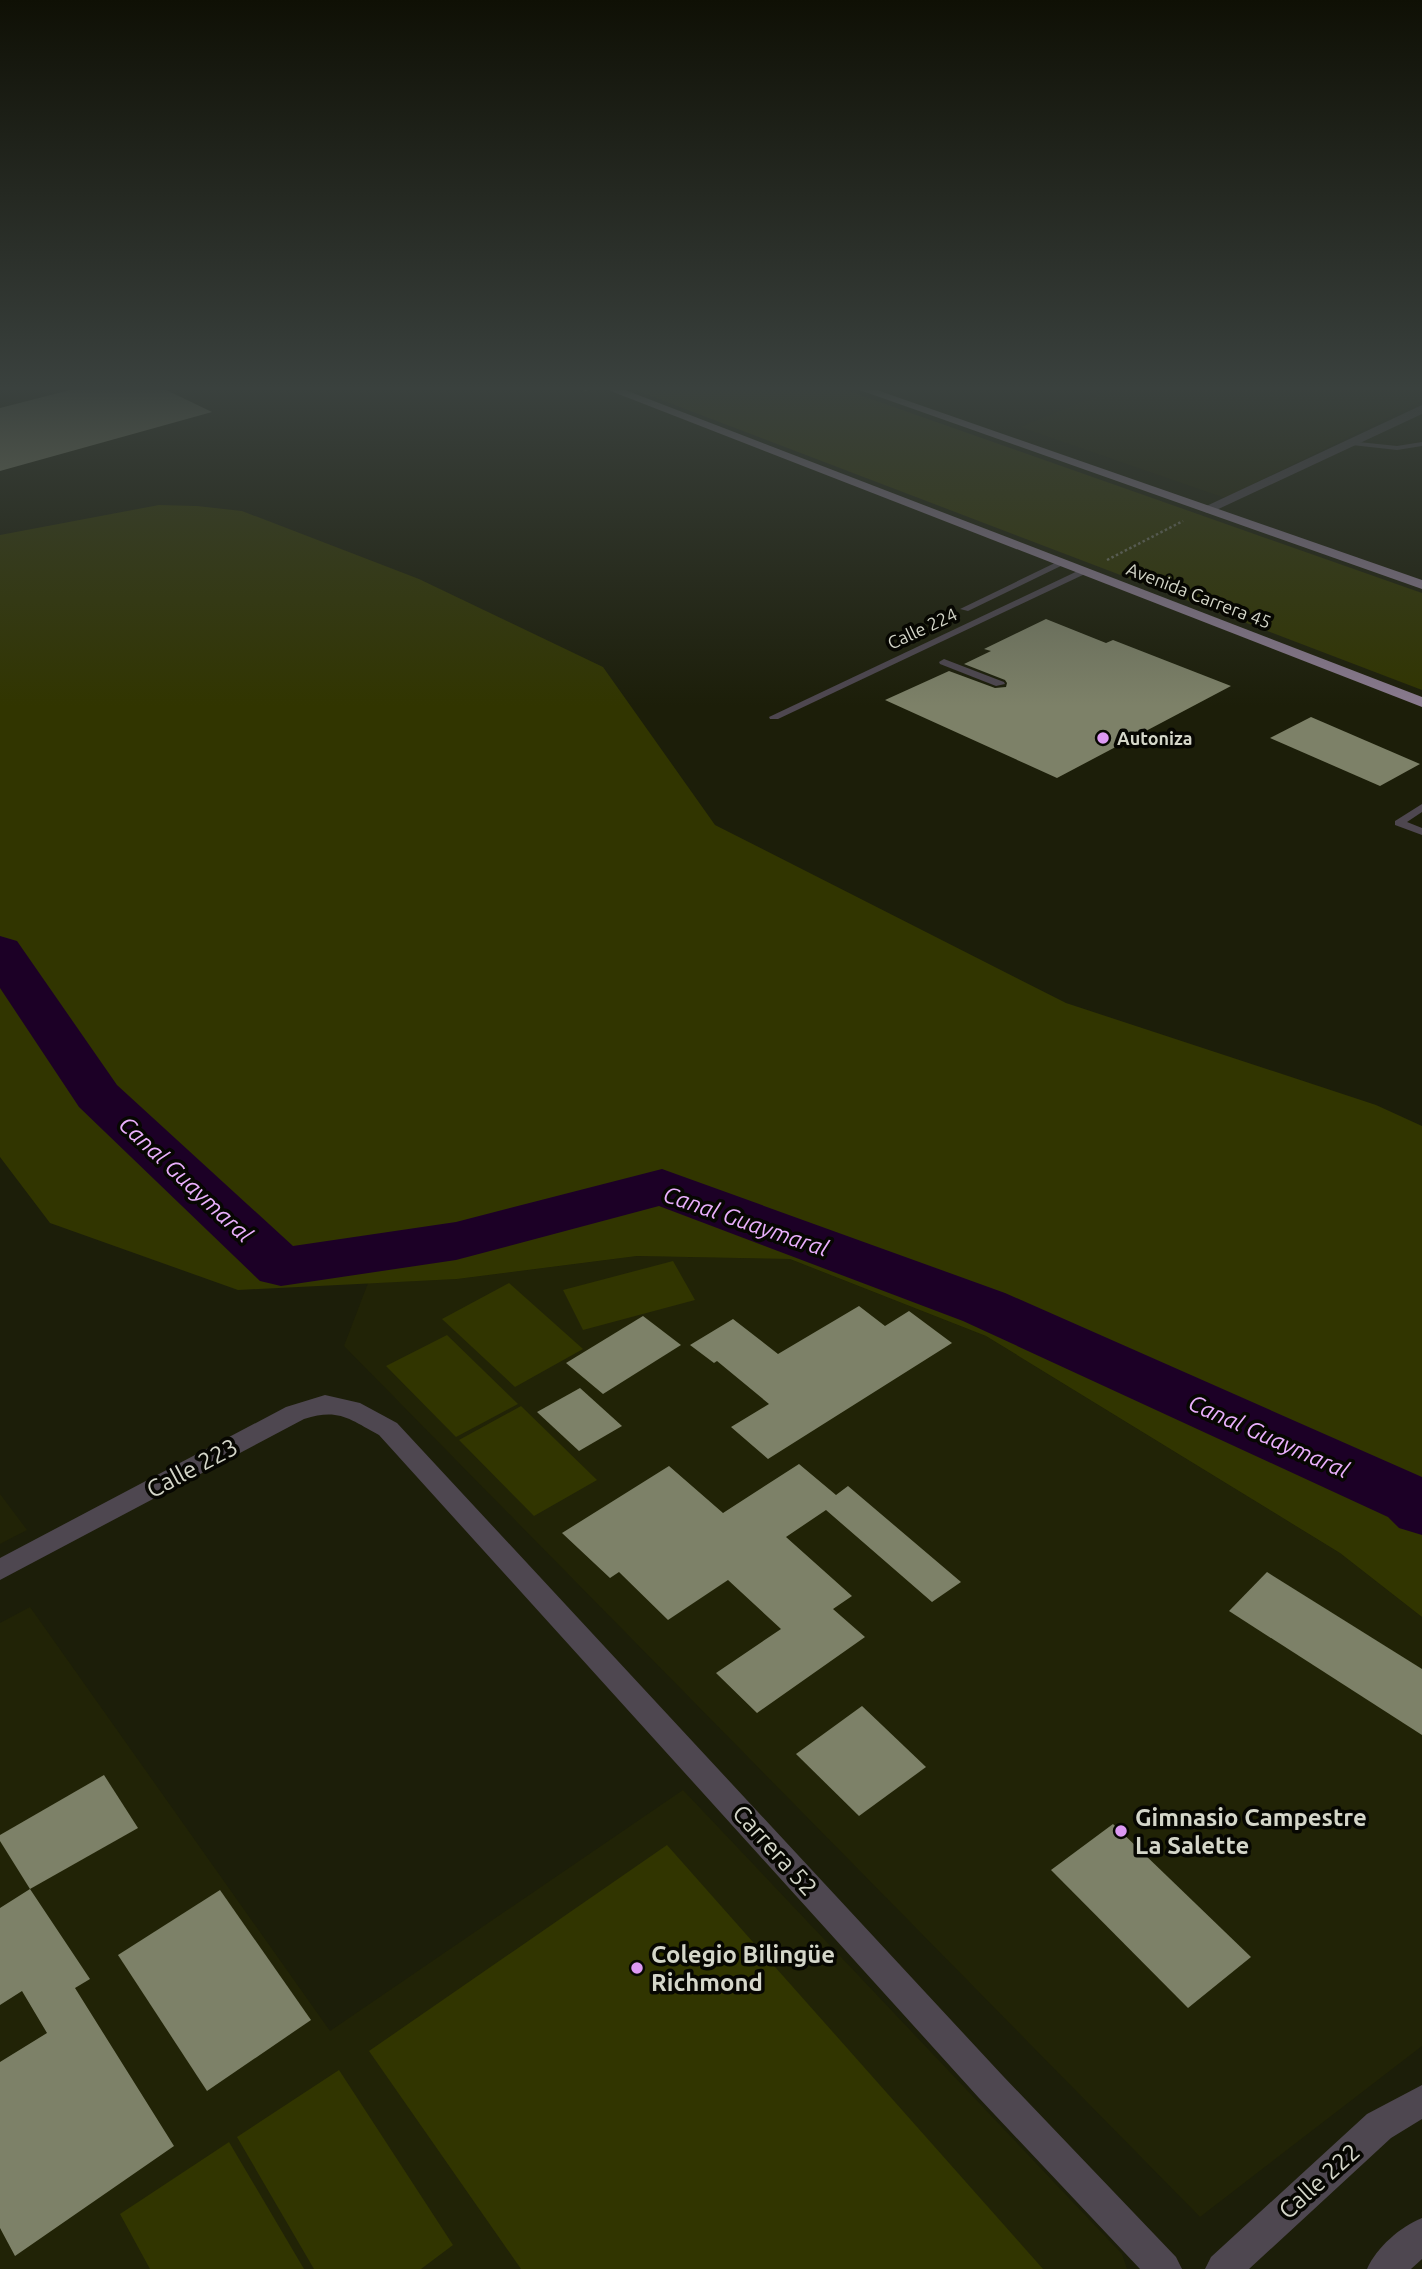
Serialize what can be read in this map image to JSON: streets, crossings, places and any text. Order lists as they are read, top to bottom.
{
  "streets": {
    "highway": ["Avenida Carrera 45"],
    "street": ["Calle 223", "Carrera 52", "Calle 222"],
    "lane": ["Calle 224"]
  },
  "crossings": [
    ["Avenida Carrera 45", "Calle 224"],
    ["Calle 223", "Carrera 52"]
  ],
  "water": ["Canal Guaymaral"],
  "places": ["Autoniza", "Gimnasio Campestre La Salette", "Colegio Bilingüe Richmond"]
}
